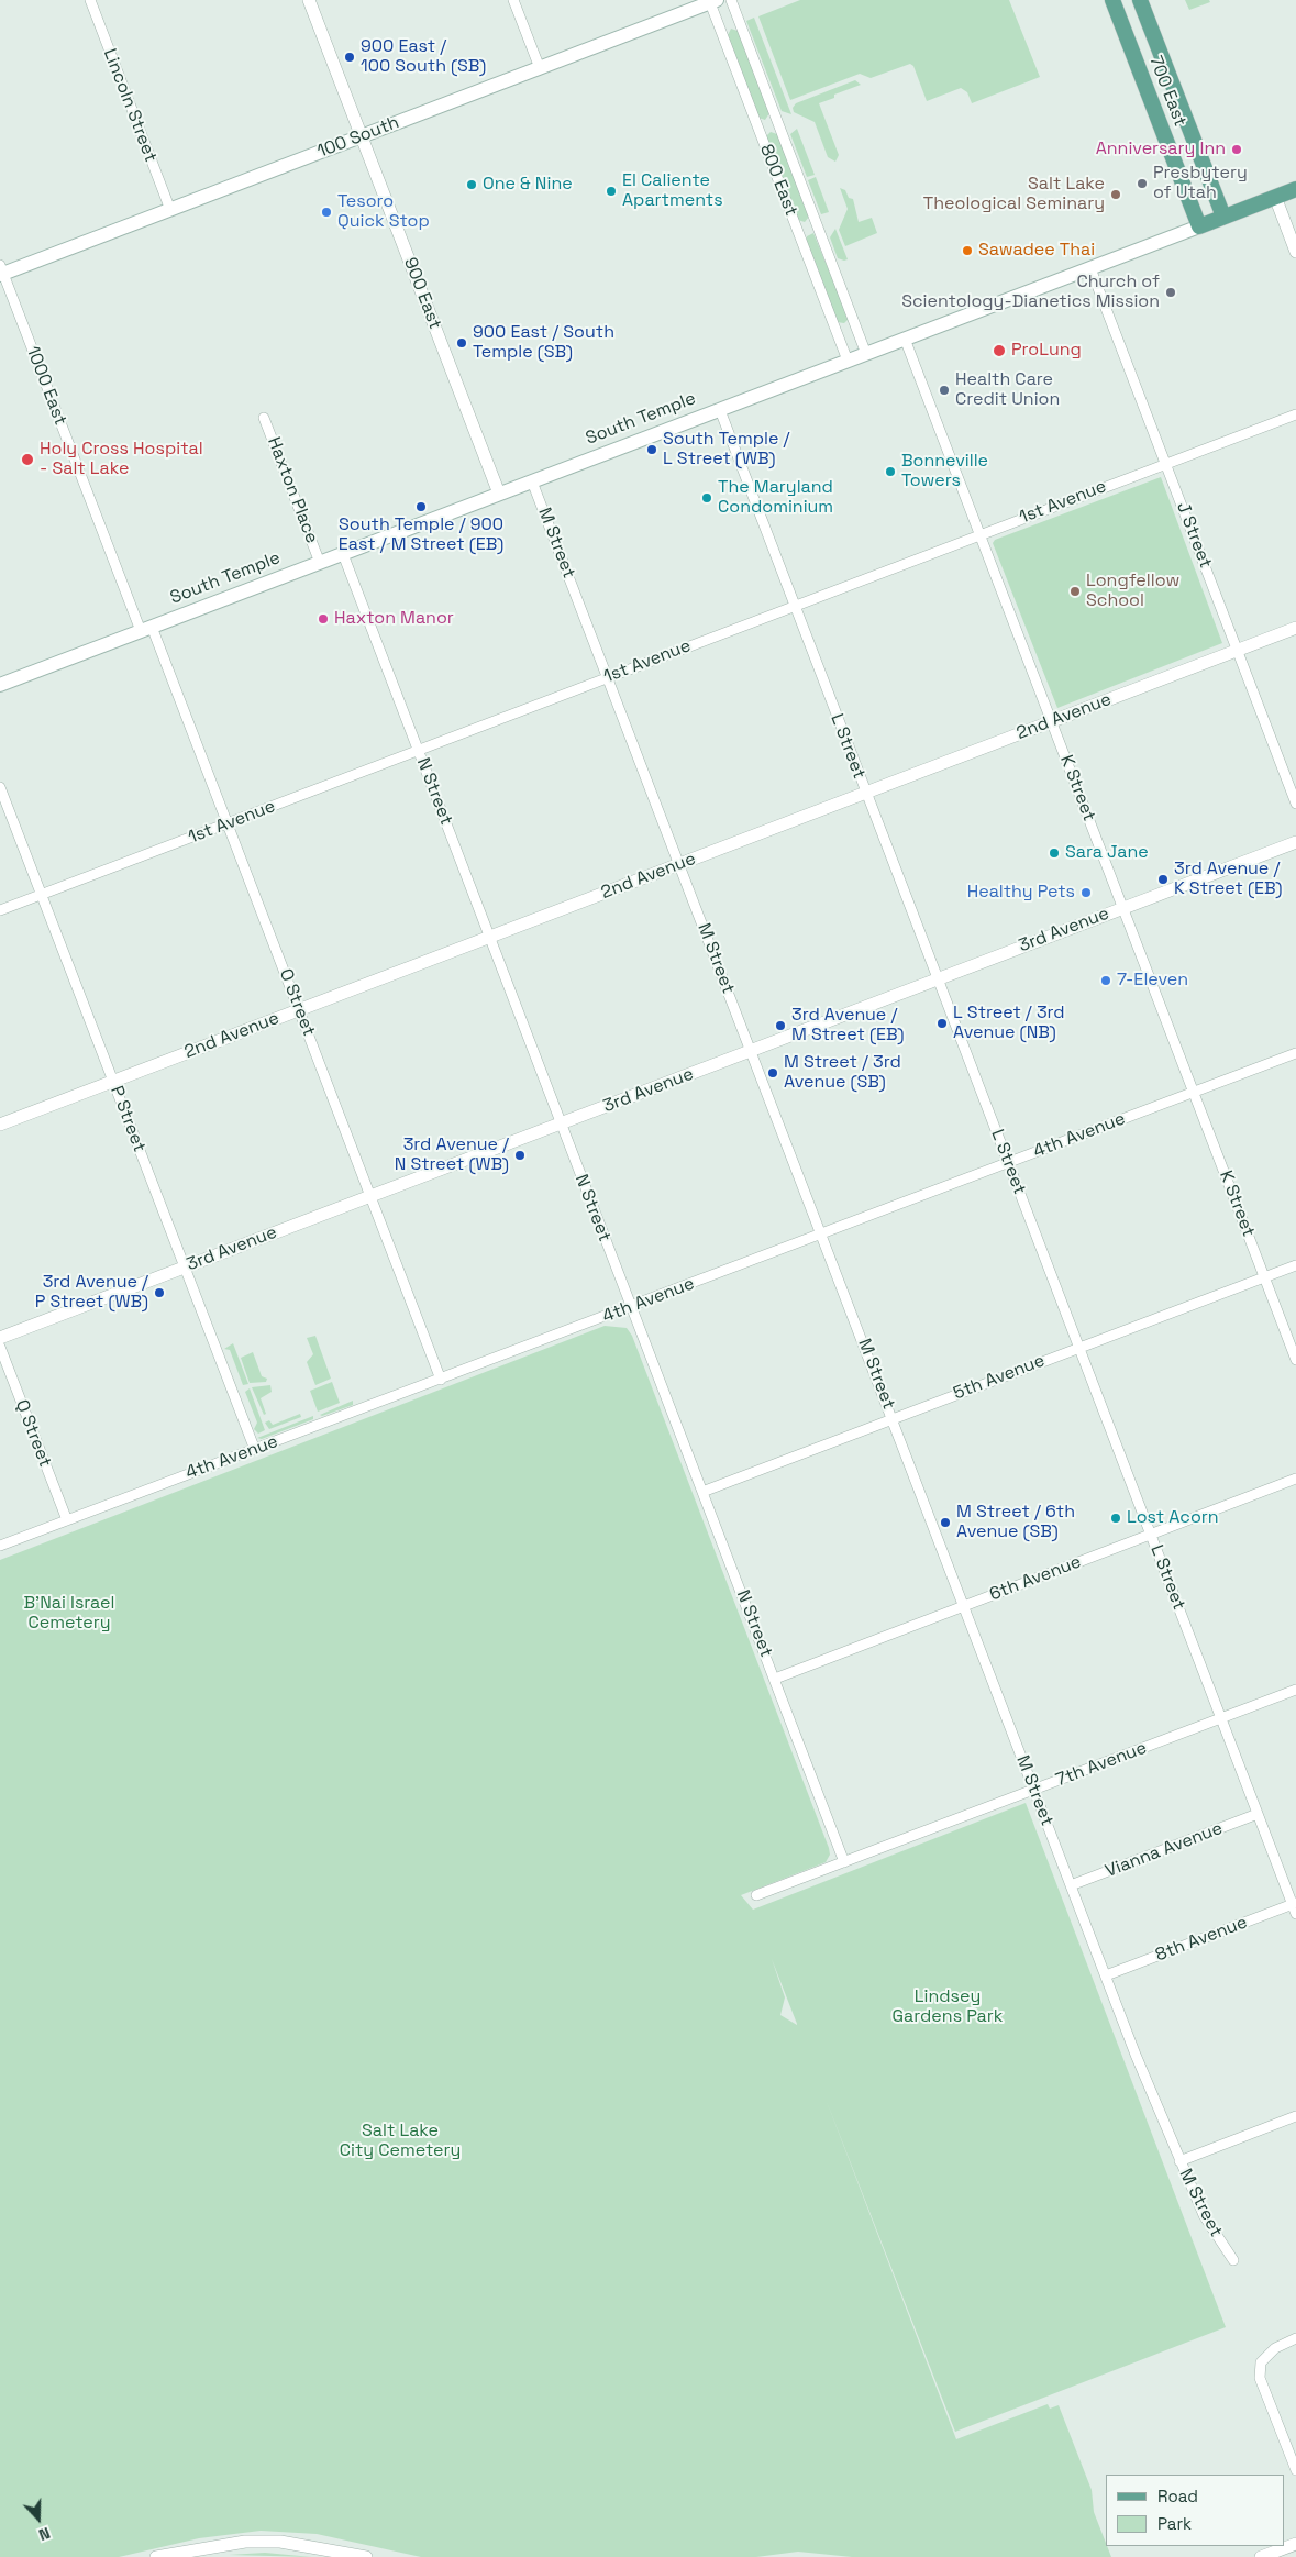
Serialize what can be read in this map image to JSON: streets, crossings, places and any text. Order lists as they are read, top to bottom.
{
  "streets": {
    "main road": ["700 East", "100 South", "South Temple"],
    "street": [
      "Lincoln Street",
      "800 East",
      "900 East",
      "1000 East",
      "Haxton Place",
      "1st Avenue",
      "J Street",
      "M Street",
      "2nd Avenue",
      "L Street",
      "K Street",
      "N Street",
      "3rd Avenue",
      "O Street",
      "P Street",
      "4th Avenue",
      "5th Avenue",
      "Q Street",
      "6th Avenue",
      "7th Avenue",
      "Vianna Avenue",
      "8th Avenue"
    ]
  },
  "crossings": [
    ["700 East", "South Temple"],
    ["Lincoln Street", "100 South"],
    ["100 South", "800 East"],
    ["100 South", "900 East"],
    ["100 South", "1000 East"],
    ["800 East", "South Temple"],
    ["900 East", "South Temple"],
    ["1000 East", "South Temple"],
    ["1000 East", "O Street"],
    ["South Temple", "Haxton Place"],
    ["South Temple", "J Street"],
    ["South Temple", "M Street"],
    ["South Temple", "L Street"],
    ["South Temple", "K Street"],
    ["South Temple", "N Street"],
    ["South Temple", "O Street"],
    ["1st Avenue", "J Street"],
    ["1st Avenue", "M Street"],
    ["1st Avenue", "L Street"],
    ["1st Avenue", "K Street"],
    ["1st Avenue", "N Street"],
    ["1st Avenue", "O Street"],
    ["1st Avenue", "P Street"],
    ["J Street", "2nd Avenue"],
    ["M Street", "2nd Avenue"],
    ["M Street", "3rd Avenue"],
    ["M Street", "4th Avenue"],
    ["M Street", "5th Avenue"],
    ["M Street", "6th Avenue"],
    ["M Street", "7th Avenue"],
    ["M Street", "Vianna Avenue"],
    ["M Street", "8th Avenue"],
    ["2nd Avenue", "L Street"],
    ["2nd Avenue", "K Street"],
    ["2nd Avenue", "N Street"],
    ["2nd Avenue", "O Street"],
    ["2nd Avenue", "P Street"],
    ["L Street", "3rd Avenue"],
    ["L Street", "4th Avenue"],
    ["L Street", "5th Avenue"],
    ["L Street", "6th Avenue"],
    ["L Street", "7th Avenue"],
    ["L Street", "Vianna Avenue"],
    ["L Street", "8th Avenue"],
    ["K Street", "3rd Avenue"],
    ["K Street", "4th Avenue"],
    ["K Street", "5th Avenue"],
    ["N Street", "3rd Avenue"],
    ["N Street", "4th Avenue"],
    ["N Street", "5th Avenue"],
    ["N Street", "6th Avenue"],
    ["N Street", "7th Avenue"],
    ["3rd Avenue", "O Street"],
    ["3rd Avenue", "P Street"],
    ["O Street", "4th Avenue"],
    ["P Street", "4th Avenue"],
    ["4th Avenue", "Q Street"]
  ],
  "parks": ["B'Nai Israel Cemetery", "Lindsey Gardens Park", "Salt Lake City Cemetery"],
  "places": [
    "900 East / 100 South (SB)",
    "Anniversary Inn",
    "Presbytery of Utah",
    "One & Nine",
    "El Caliente Apartments",
    "Salt Lake Theological Seminary",
    "Tesoro Quick Stop",
    "Sawadee Thai",
    "Church of Scientology-Dianetics Mission",
    "900 East / South Temple (SB)",
    "ProLung",
    "Health Care Credit Union",
    "South Temple / L Street (WB)",
    "Holy Cross Hospital - Salt Lake",
    "Bonneville Towers",
    "The Maryland Condominium",
    "South Temple / 900 East / M Street (EB)",
    "Longfellow School",
    "Haxton Manor",
    "Sara Jane",
    "3rd Avenue / K Street (EB)",
    "Healthy Pets",
    "7-Eleven",
    "L Street / 3rd Avenue (NB)",
    "3rd Avenue / M Street (EB)",
    "M Street / 3rd Avenue (SB)",
    "3rd Avenue / N Street (WB)",
    "3rd Avenue / P Street (WB)",
    "Lost Acorn",
    "M Street / 6th Avenue (SB)"
  ],
  "legend": ["Road", "Park"],
  "north": "bottom"
}
